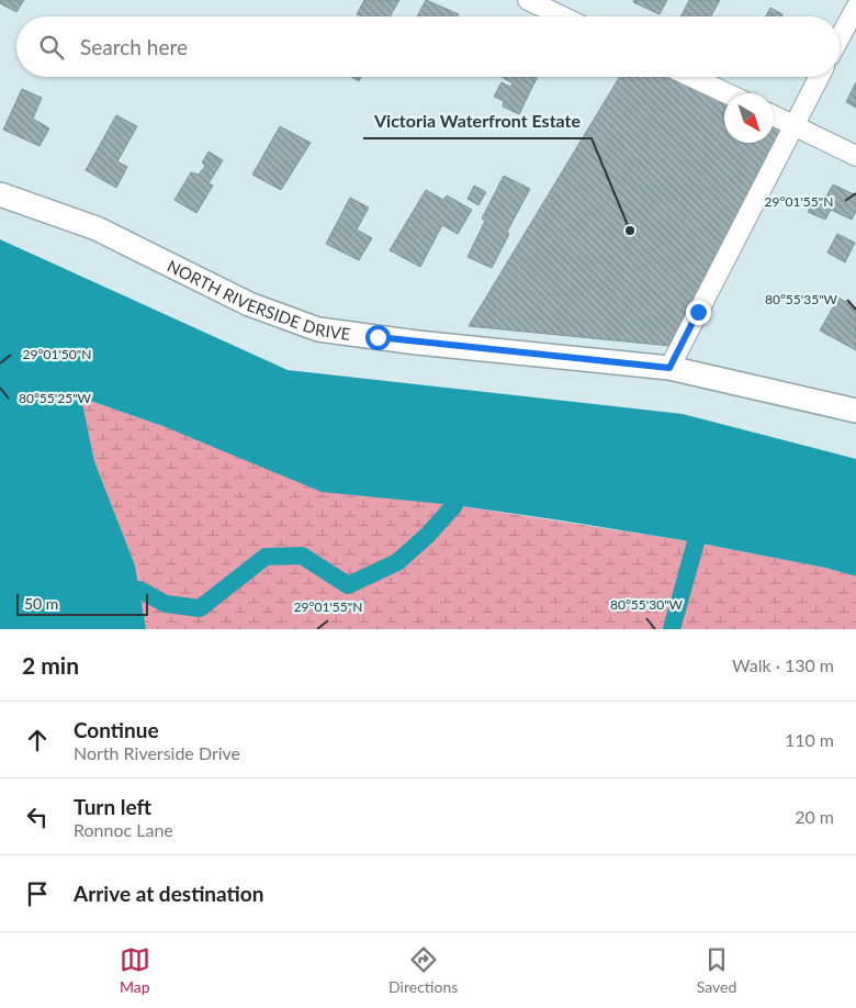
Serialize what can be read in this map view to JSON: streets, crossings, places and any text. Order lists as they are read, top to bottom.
{
  "streets": {
    "street": ["NORTH RIVERSIDE DRIVE"]
  },
  "places": ["Victoria Waterfront Estate"],
  "scale_bar": "50 m",
  "north": "bottom right",
  "page": {
    "search": "Search here",
    "scale": "50 m",
    "heading": ["2 min", "Walk · 130 m"],
    "list": [
      ["Continue", "North Riverside Drive", "110 m"],
      ["Turn left", "Ronnoc Lane", "20 m"],
      "Arrive at destination"
    ],
    "nav": ["Map", "Directions", "Saved"]
  },
  "coordinates": [
    "29°01'55\"N",
    "80°55'35\"W",
    "29°01'50\"N",
    "80°55'25\"W",
    "80°55'30\"W"
  ]
}
